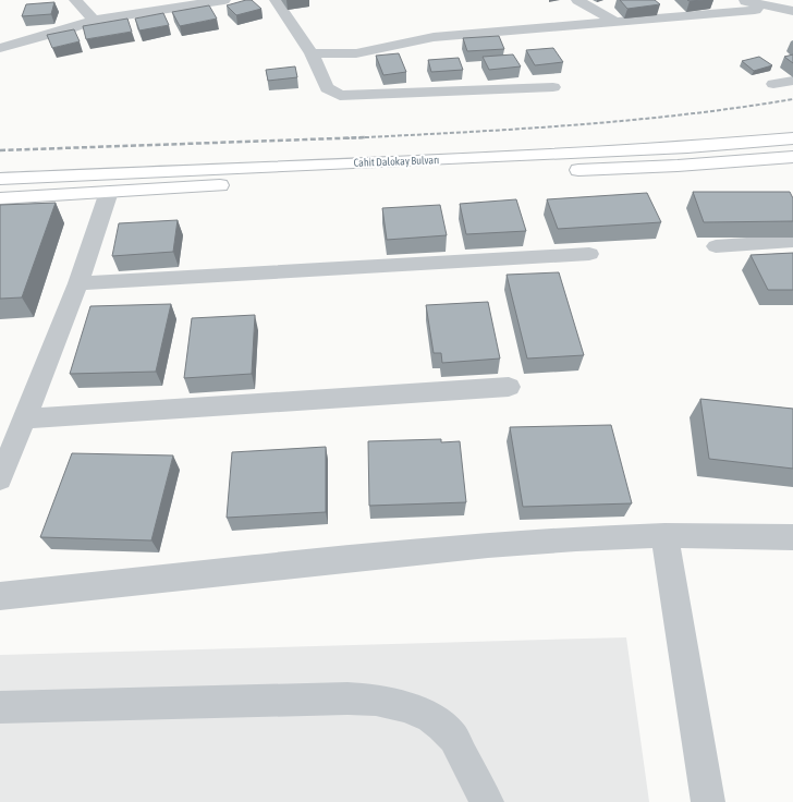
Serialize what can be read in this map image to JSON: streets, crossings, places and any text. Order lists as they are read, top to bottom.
{
  "streets": {
    "main road": ["Cahit Dalokay Bulvarı"]
  }
}
